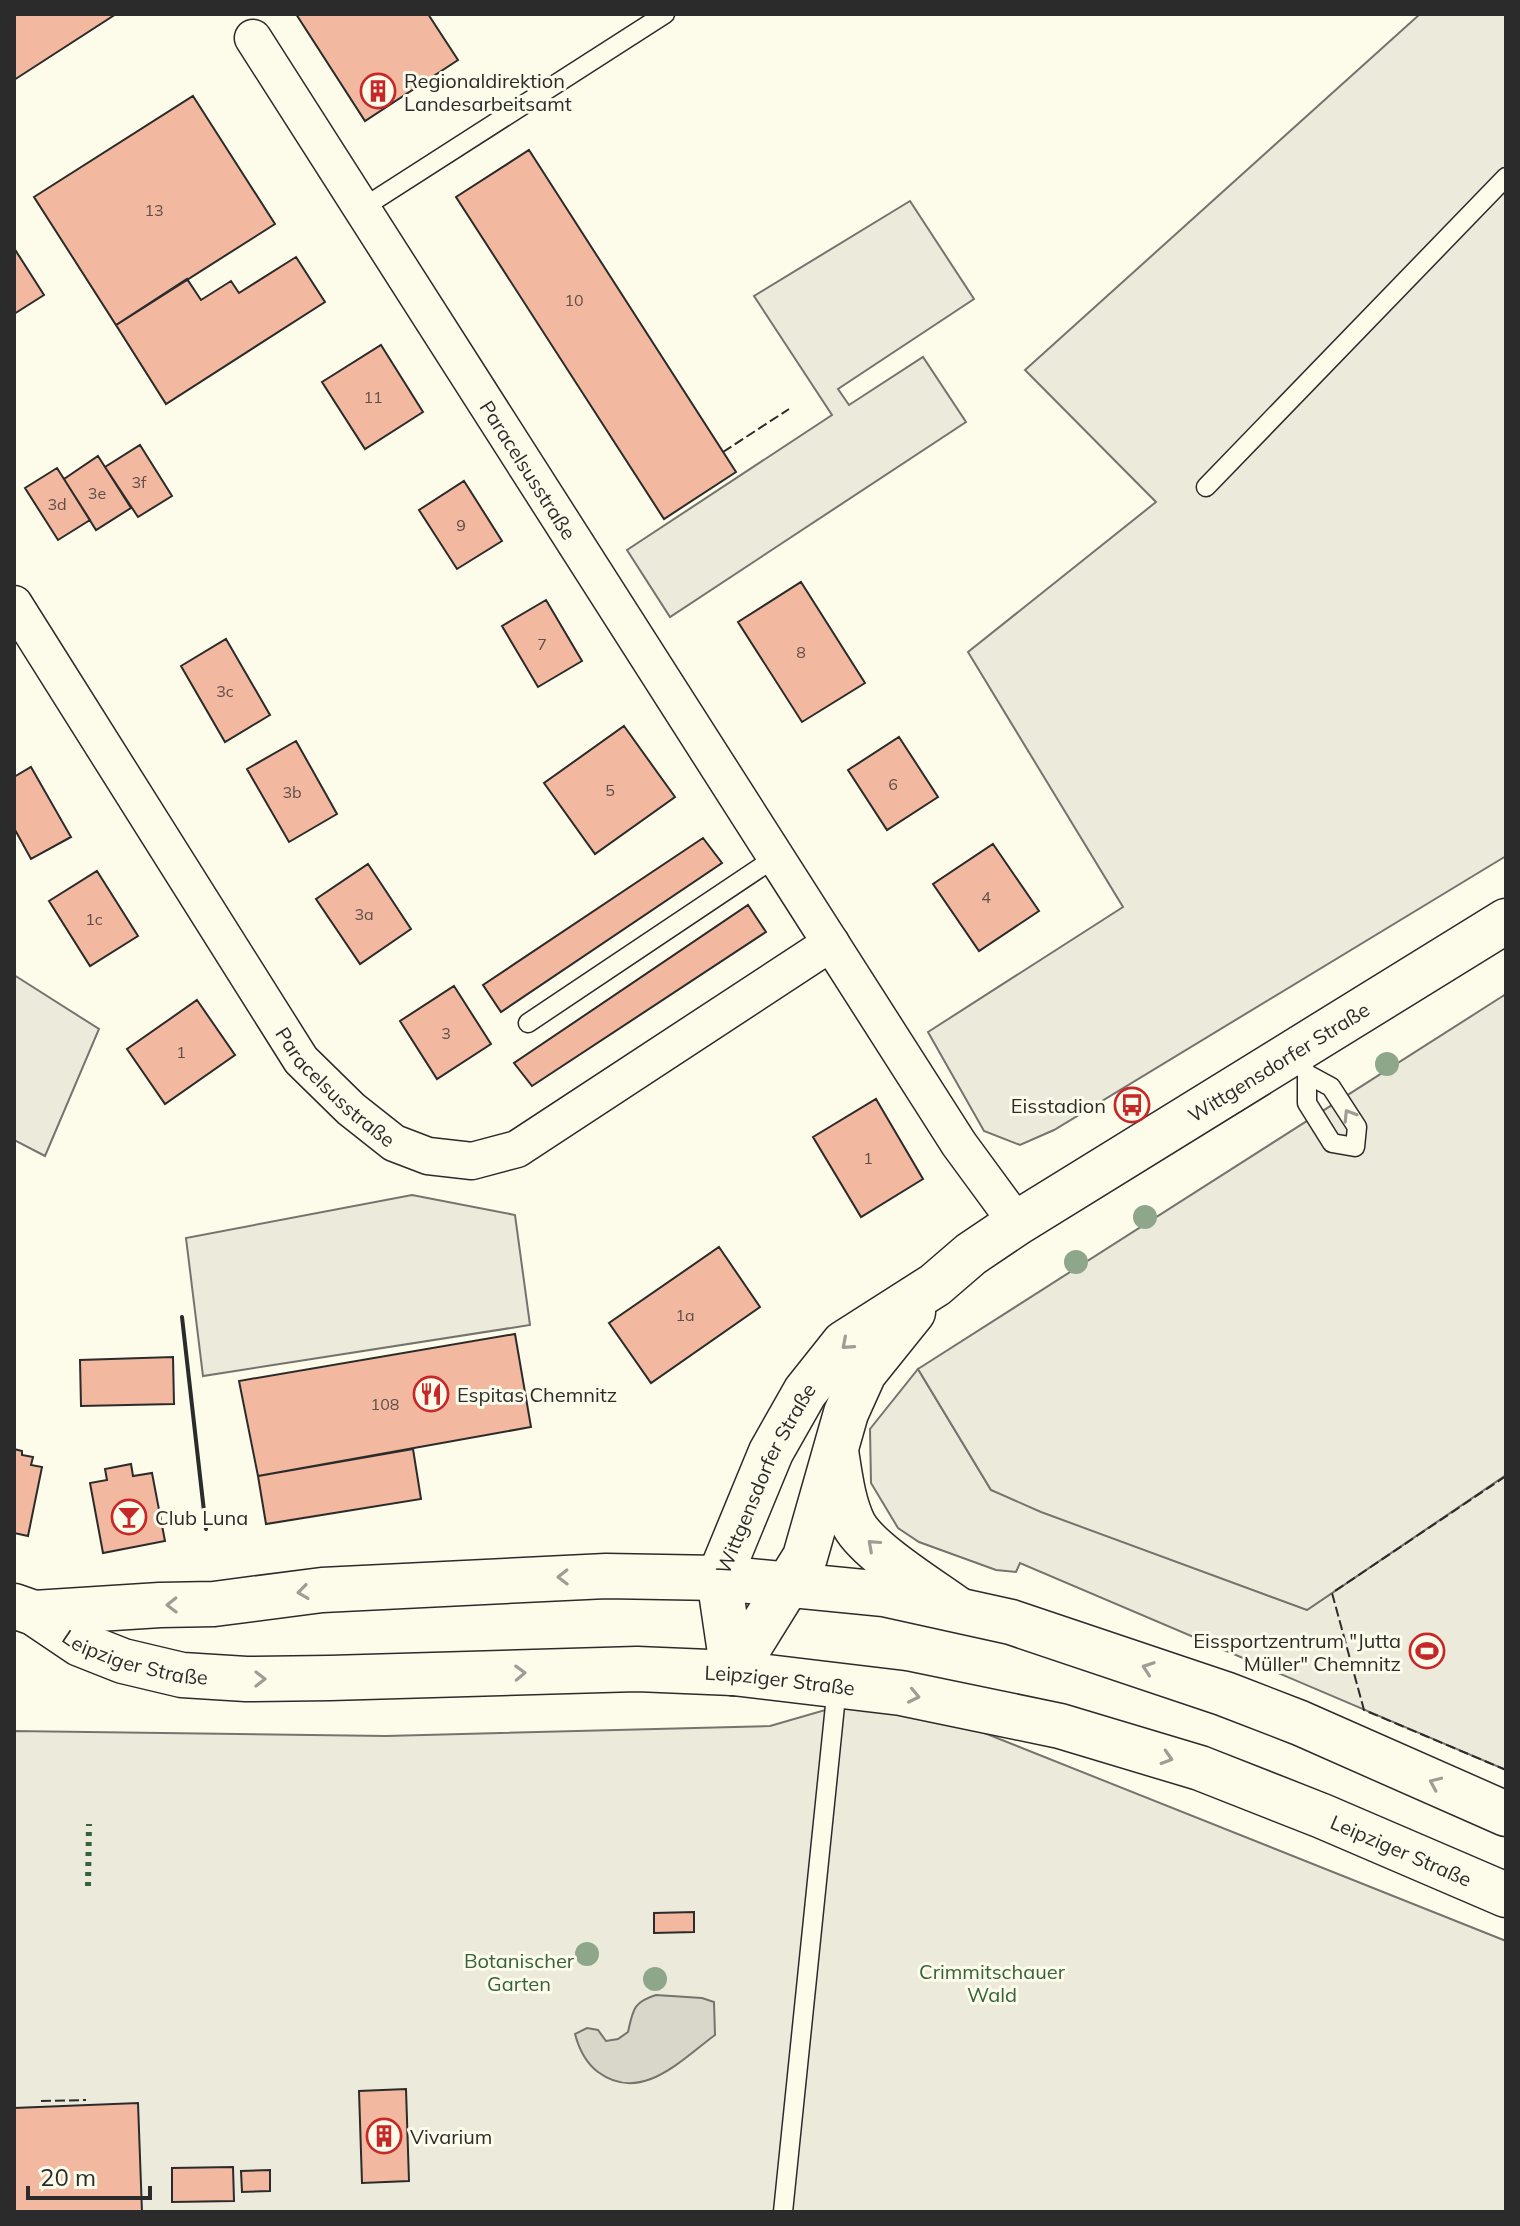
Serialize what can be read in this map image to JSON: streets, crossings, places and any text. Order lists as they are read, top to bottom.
{
  "streets": {
    "main road": ["Wittgensdorfer Straße", "Leipziger Straße"],
    "street": ["Paracelsusstraße"]
  },
  "crossings": [
    ["Paracelsusstraße", "Wittgensdorfer Straße"],
    ["Wittgensdorfer Straße", "Leipziger Straße"]
  ],
  "parks": ["Botanischer Garten", "Crimmitschauer Wald"],
  "places": {
    "building": ["Regionaldirektion Landesarbeitsamt", "Vivarium"],
    "bus stop": ["Eisstadion"],
    "restaurant": ["Espitas Chemnitz"],
    "bar": ["Club Luna"],
    "sports": ["Eissportzentrum \"Jutta Müller\" Chemnitz"]
  },
  "house_numbers": [
    "13",
    "10",
    "11",
    "3f",
    "3e",
    "3d",
    "9",
    "7",
    "8",
    "3c",
    "6",
    "5",
    "3b",
    "4",
    "3a",
    "1c",
    "3",
    "1",
    "1",
    "1a",
    "108"
  ],
  "scale_bar": "20 m"
}
